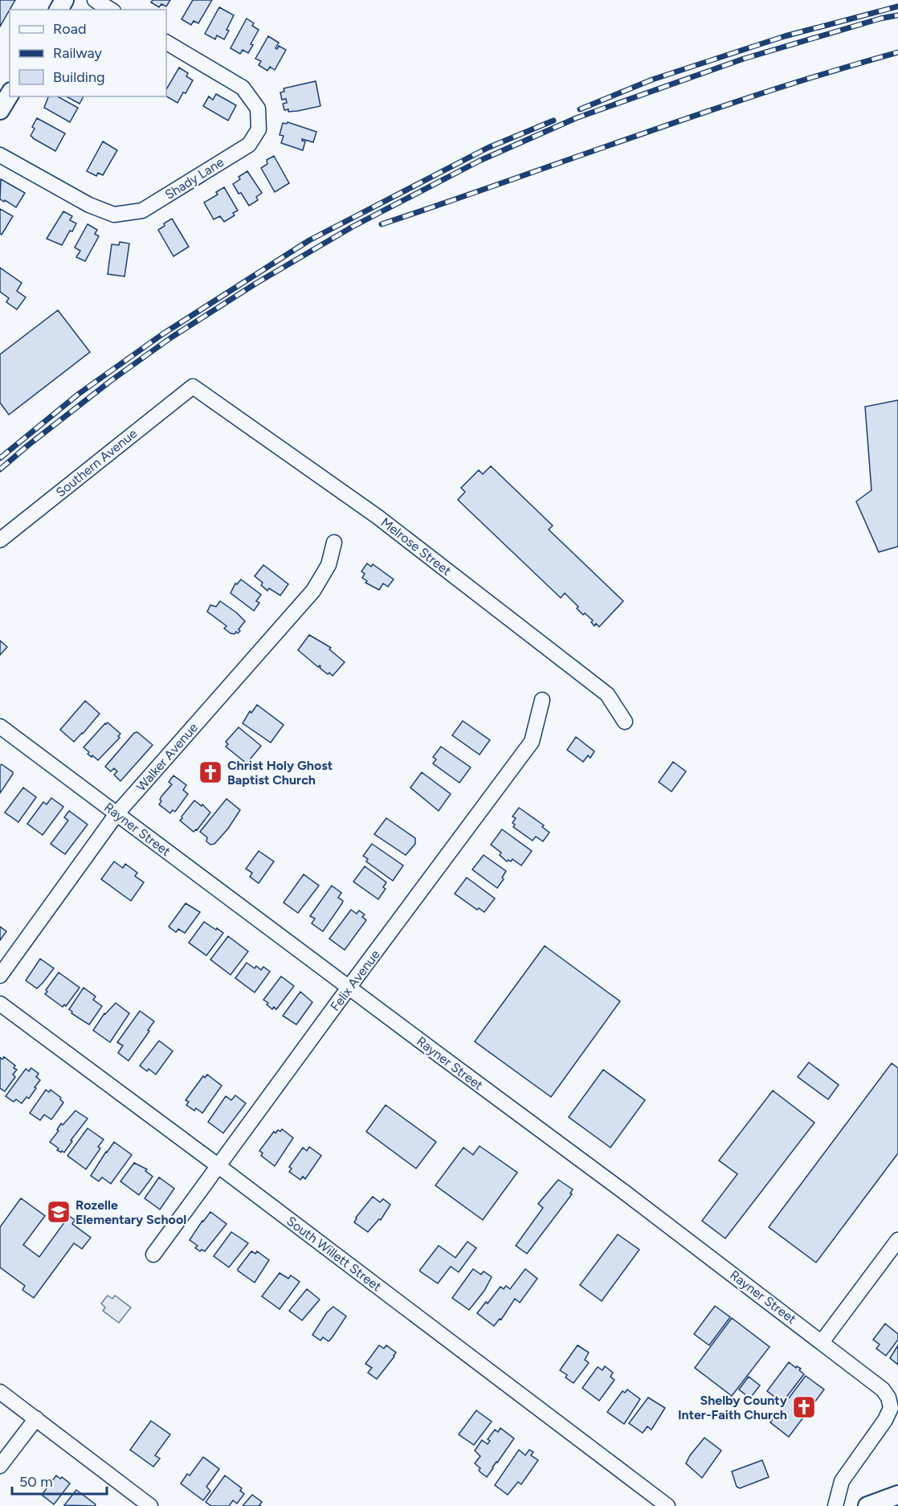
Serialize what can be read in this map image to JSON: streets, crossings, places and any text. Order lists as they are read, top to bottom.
{
  "streets": {
    "street": [
      "Shady Lane",
      "Southern Avenue",
      "Melrose Street",
      "Walker Avenue",
      "Rayner Street",
      "Felix Avenue",
      "South Willett Street"
    ]
  },
  "crossings": [
    ["Southern Avenue", "Melrose Street"],
    ["Walker Avenue", "Rayner Street"],
    ["Rayner Street", "Felix Avenue"],
    ["Felix Avenue", "South Willett Street"]
  ],
  "places": {
    "church": ["Christ Holy Ghost Baptist Church", "Shelby County Inter-Faith Church"],
    "school or university": ["Rozelle Elementary School"]
  },
  "legend": ["Road", "Railway", "Building"],
  "scale_bar": "50 m"
}
